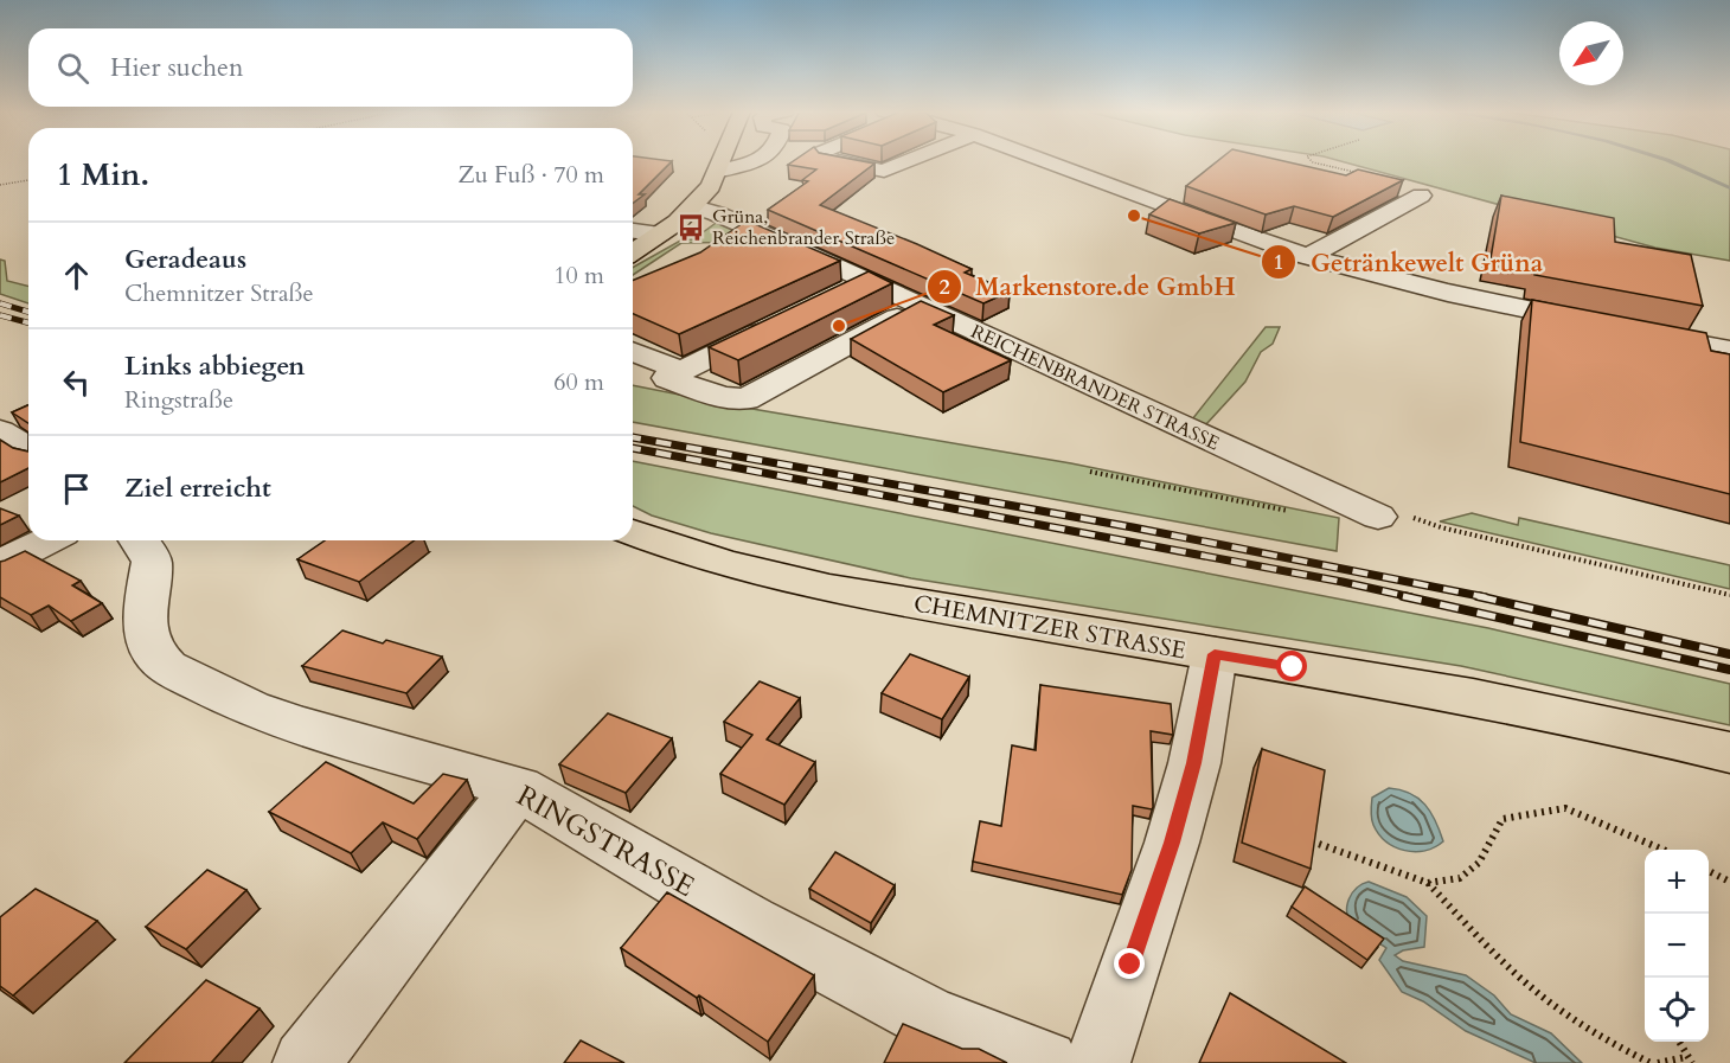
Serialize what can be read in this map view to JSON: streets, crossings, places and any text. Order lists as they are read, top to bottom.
{
  "streets": {
    "main road": ["CHEMNITZER STRASSE"],
    "street": ["REICHENBRANDER STRASSE", "RINGSTRASSE"]
  },
  "places": {
    "other": ["Getränkewelt Grüna", "Markenstore.de GmbH"],
    "bus stop": ["Grüna, Reichenbrander Straße"]
  },
  "north": "bottom left",
  "page": {
    "search": "Hier suchen",
    "heading": ["1 Min.", "Zu Fuß · 70 m"],
    "list": [
      ["Geradeaus", "Chemnitzer Straße", "10 m"],
      ["Links abbiegen", "Ringstraße", "60 m"],
      "Ziel erreicht"
    ],
    "map_buttons": ["+", "−"]
  }
}
